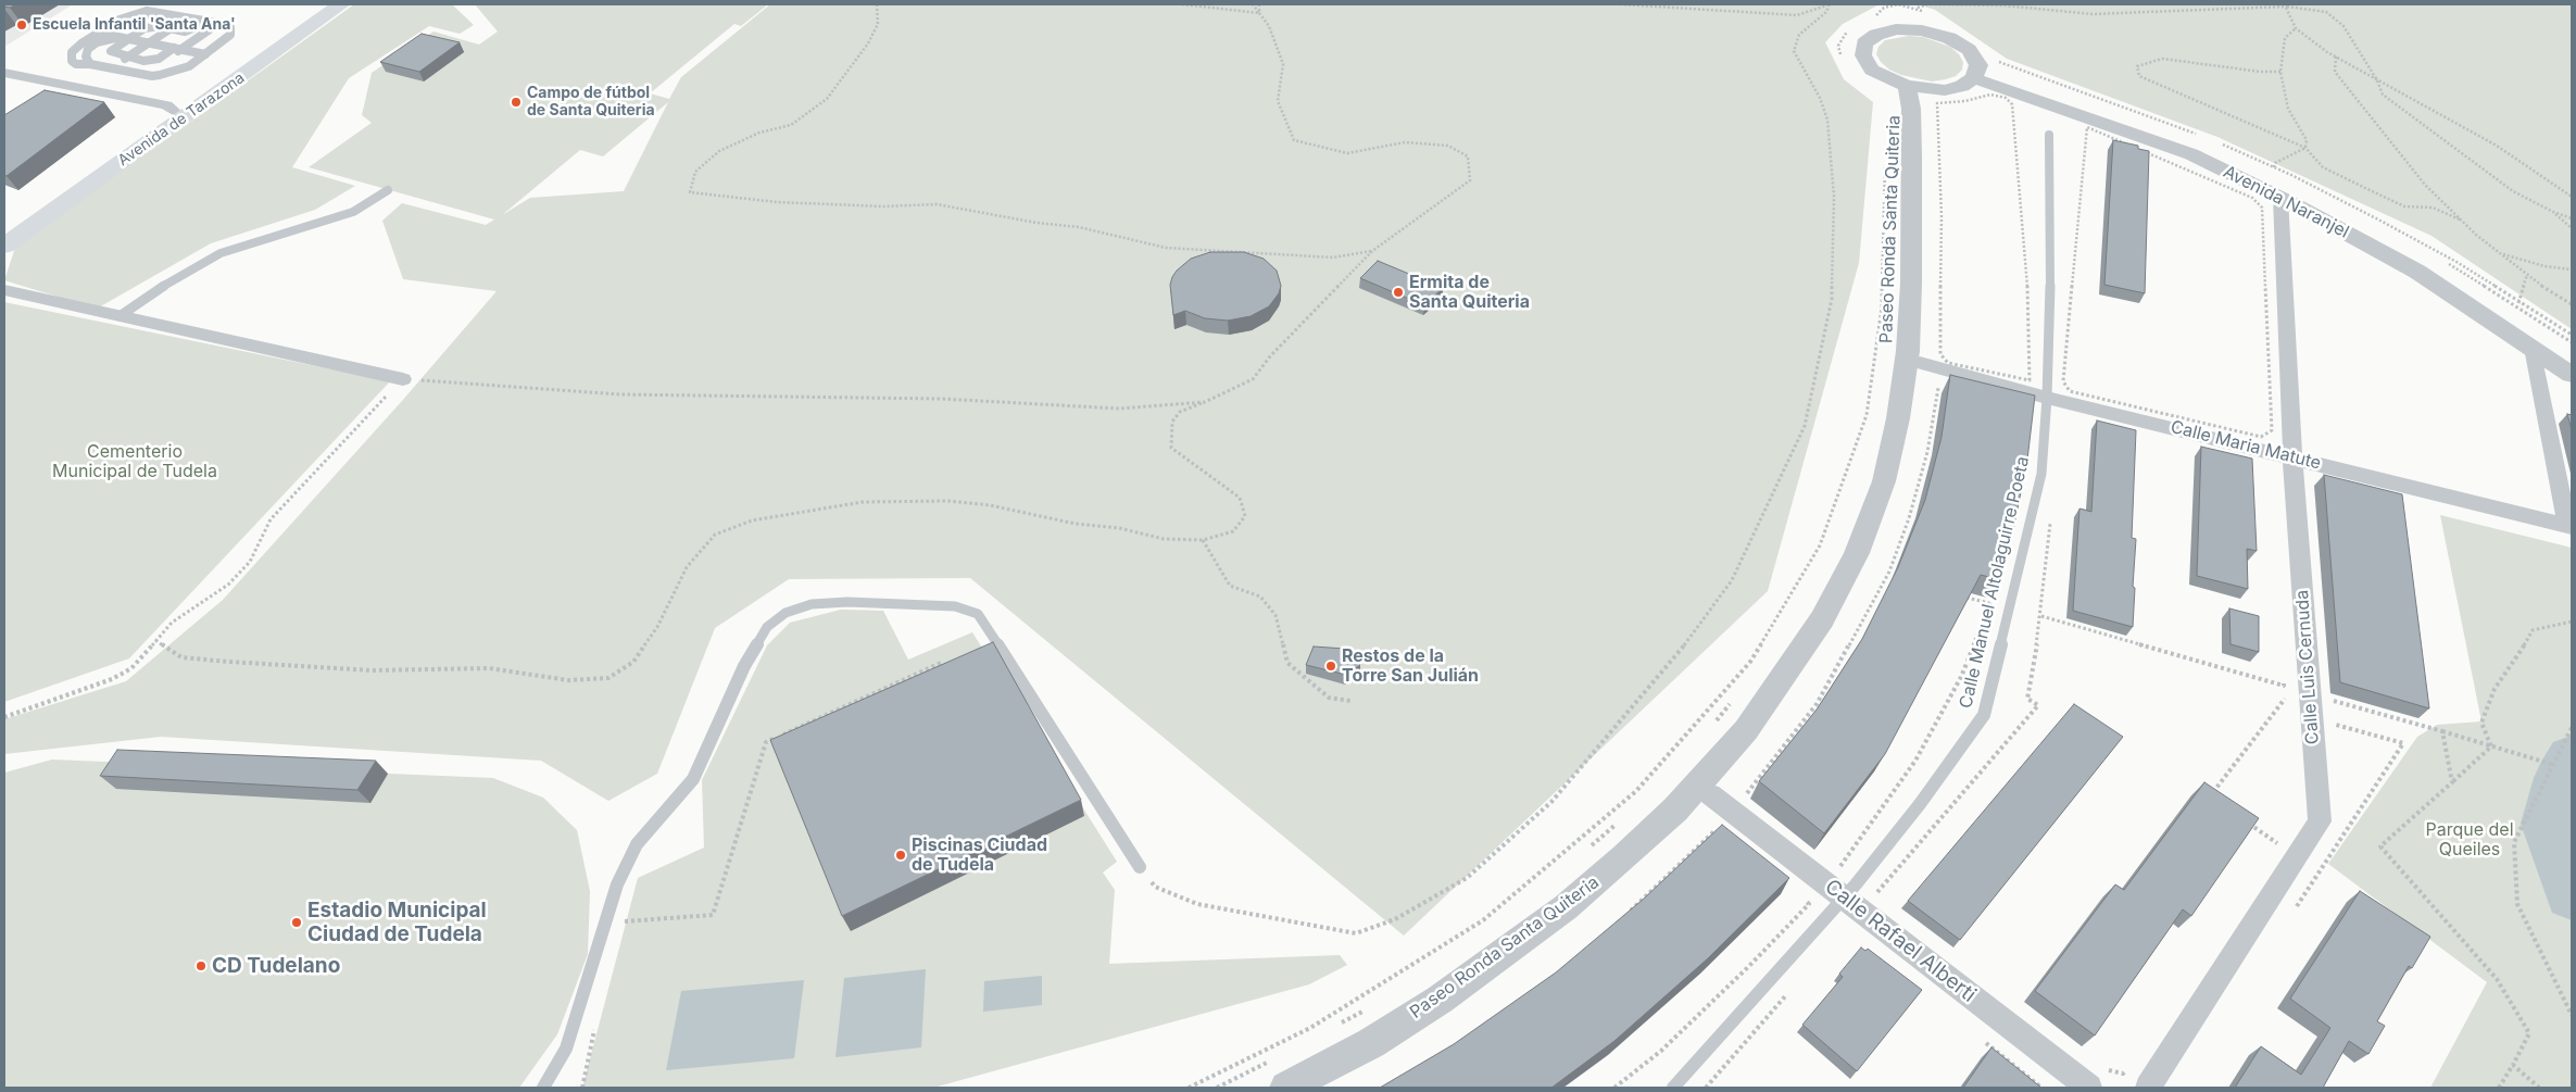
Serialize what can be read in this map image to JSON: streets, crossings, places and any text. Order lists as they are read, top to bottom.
{
  "streets": {
    "main road": ["Avenida de Tarazona"],
    "street": [
      "Avenida Naranjel",
      "Paseo Ronda Santa Quiteria",
      "Calle Maria Matute",
      "Calle Luis Cernuda",
      "Calle Rafael Alberti"
    ],
    "lane": ["Calle Manuel Altolaguirre Poeta"]
  },
  "crossings": [
    ["Avenida Naranjel", "Calle Luis Cernuda"],
    ["Paseo Ronda Santa Quiteria", "Calle Maria Matute"],
    ["Paseo Ronda Santa Quiteria", "Calle Rafael Alberti"],
    ["Calle Maria Matute", "Calle Manuel Altolaguirre Poeta"],
    ["Calle Maria Matute", "Calle Luis Cernuda"],
    ["Calle Manuel Altolaguirre Poeta", "Calle Rafael Alberti"]
  ],
  "parks": ["Cementerio Municipal de Tudela", "Parque del Queiles"],
  "places": [
    "Escuela Infantil 'Santa Ana'",
    "Campo de fútbol de Santa Quiteria",
    "Ermita de Santa Quiteria",
    "Restos de la Torre San Julián",
    "Piscinas Ciudad de Tudela",
    "Estadio Municipal Ciudad de Tudela",
    "CD Tudelano"
  ]
}
